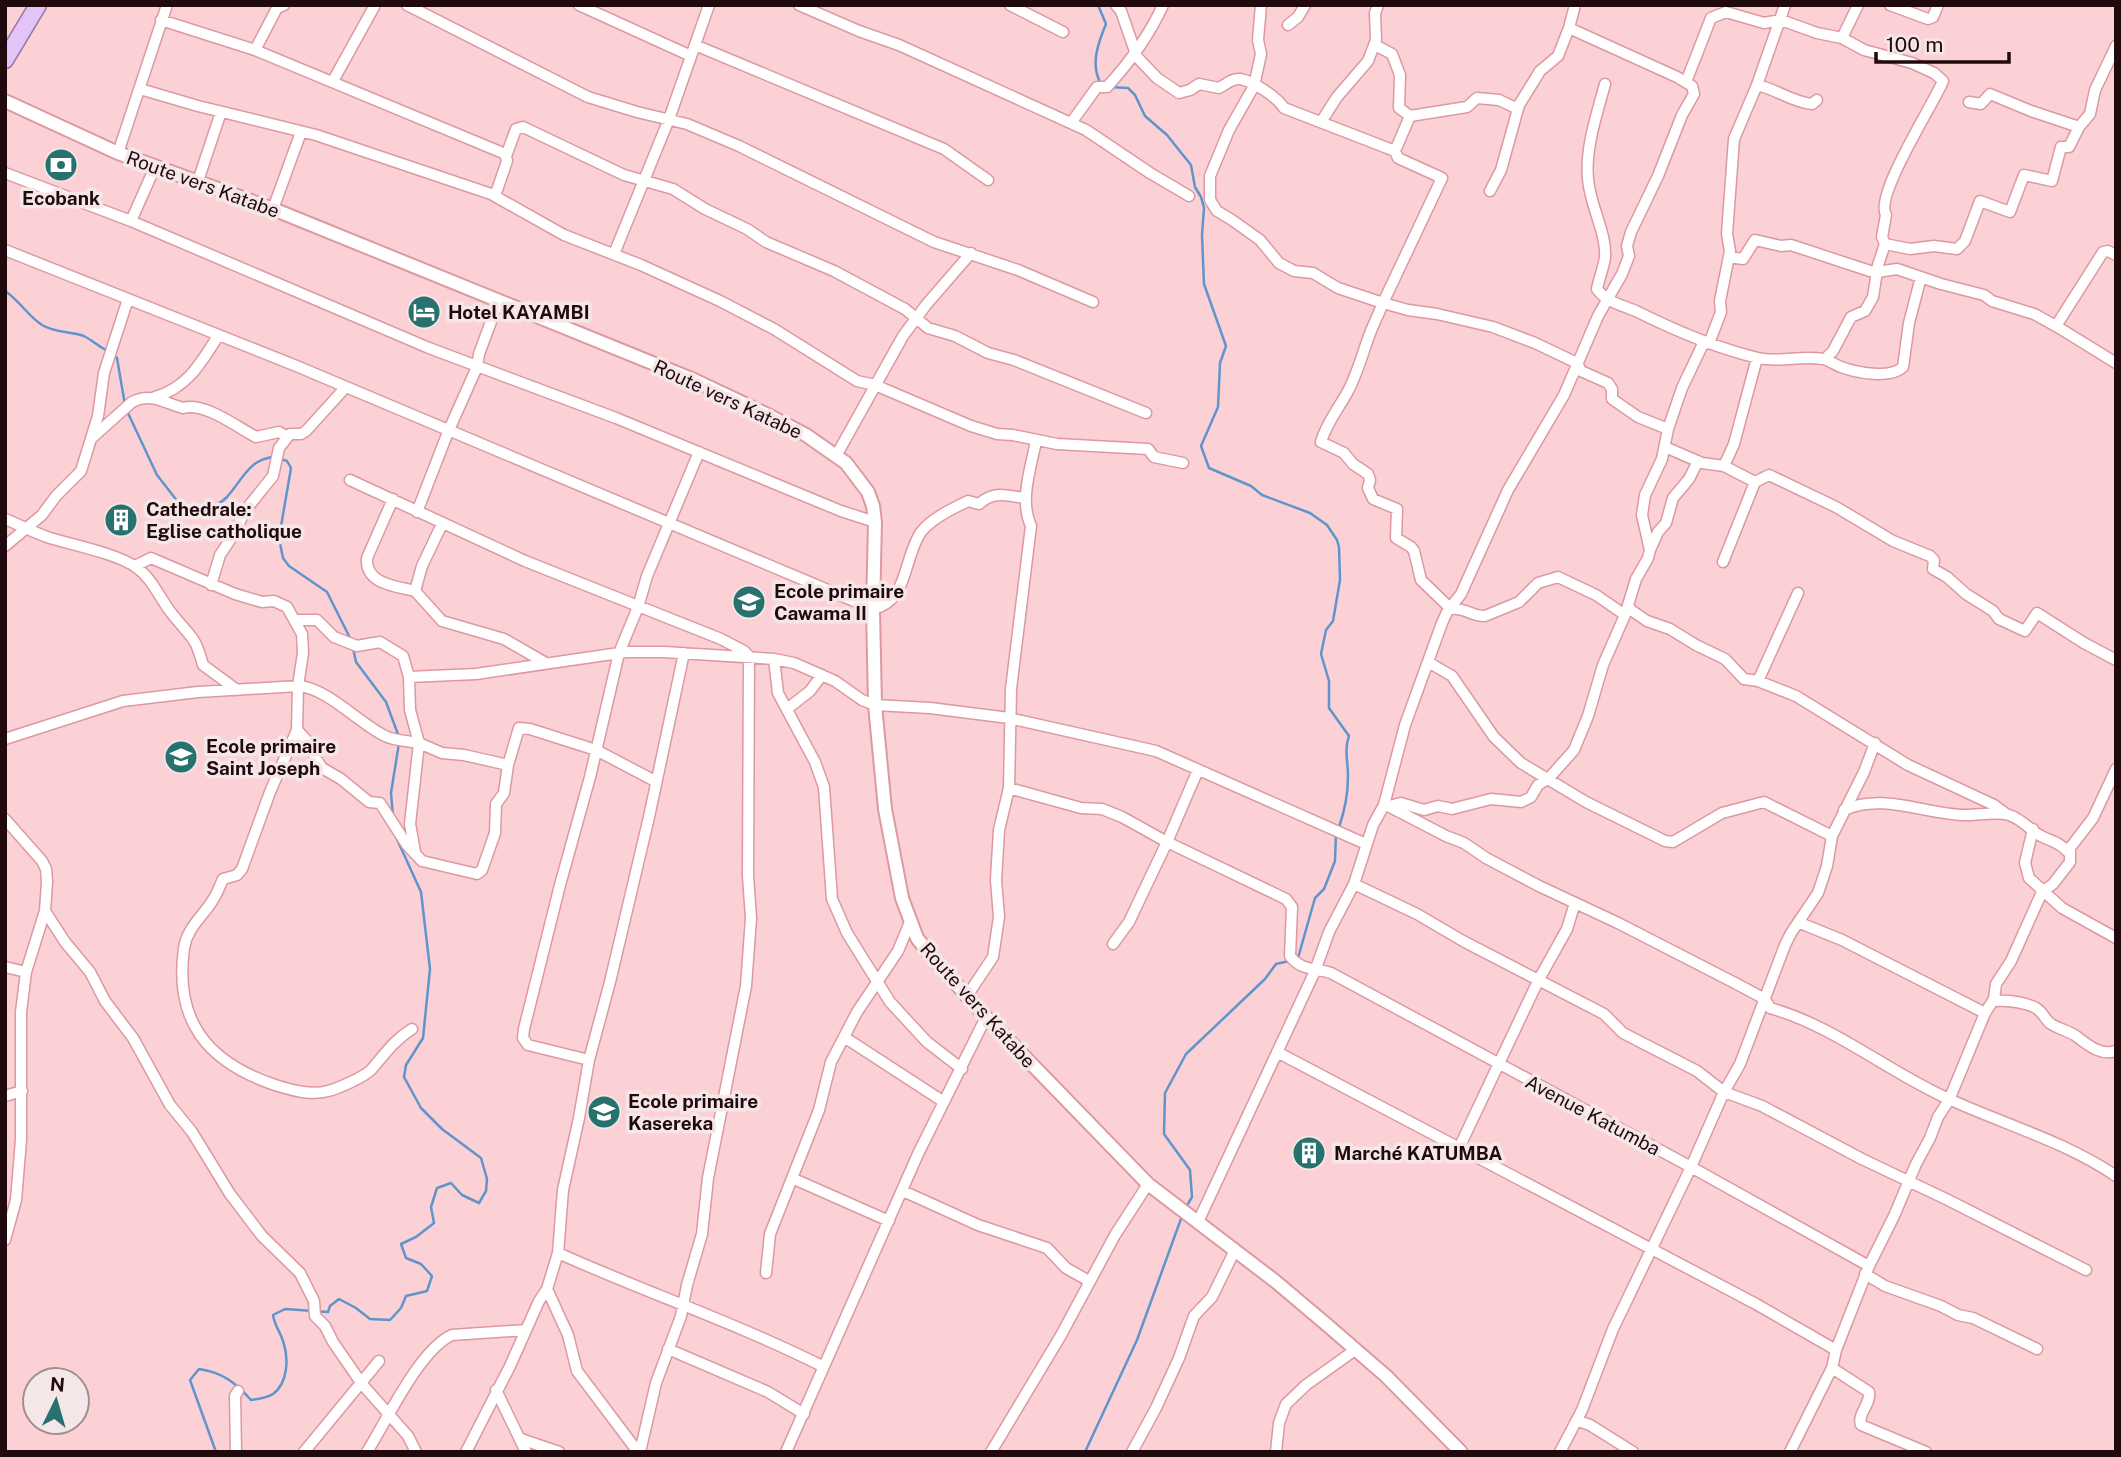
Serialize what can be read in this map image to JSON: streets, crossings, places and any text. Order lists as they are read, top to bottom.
{
  "streets": {
    "street": ["Route vers Katabe", "Avenue Katumba"]
  },
  "places": {
    "bank": ["Ecobank"],
    "hotel": ["Hotel KAYAMBI"],
    "building": ["Cathedrale: Eglise catholique", "Marché KATUMBA"],
    "school or university": ["Ecole primaire Cawama II", "Ecole primaire Saint Joseph", "Ecole primaire Kasereka"]
  },
  "scale_bar": "100 m",
  "north": "top"
}
